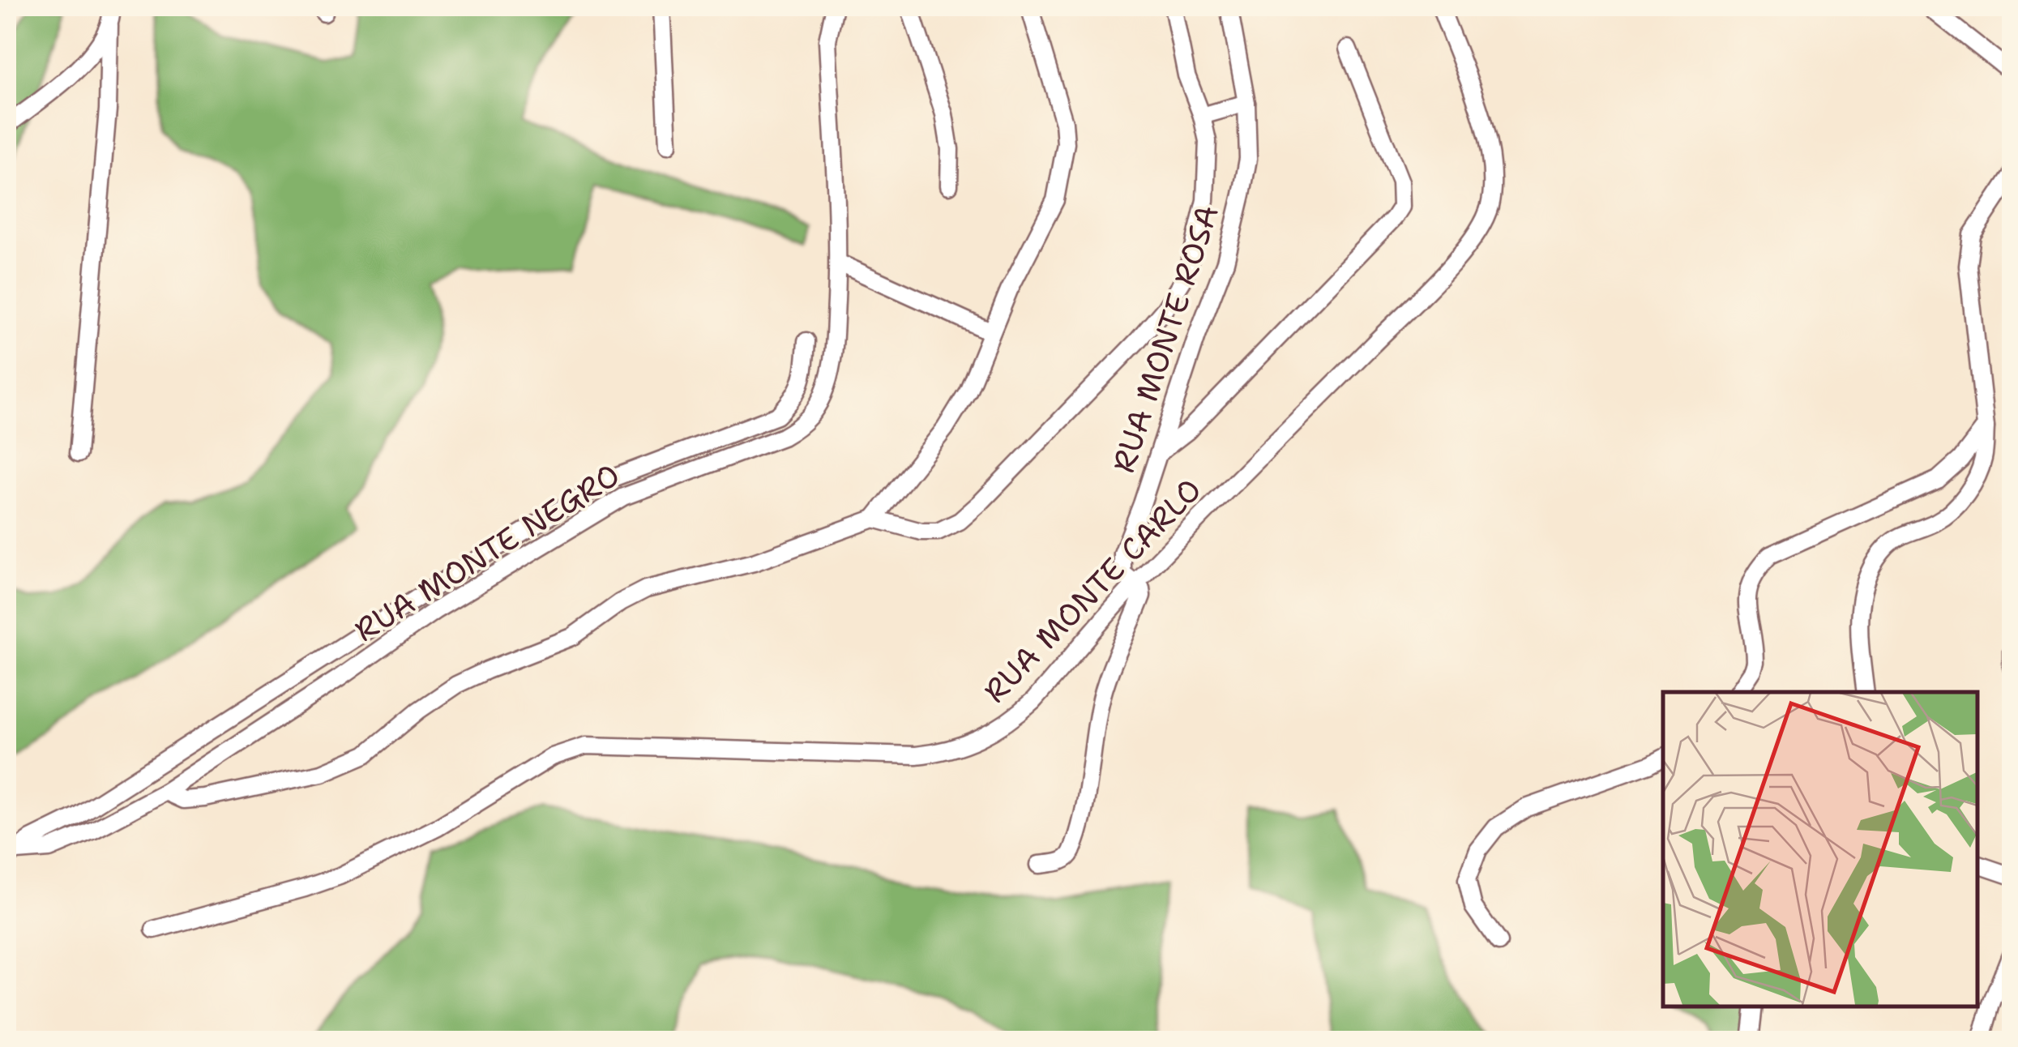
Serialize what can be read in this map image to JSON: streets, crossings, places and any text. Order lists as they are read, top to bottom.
{
  "streets": {
    "street": ["RUA MONTE ROSA", "RUA MONTE NEGRO", "RUA MONTE CARLO"]
  },
  "crossings": [
    ["RUA MONTE ROSA", "RUA MONTE CARLO"]
  ]
}
